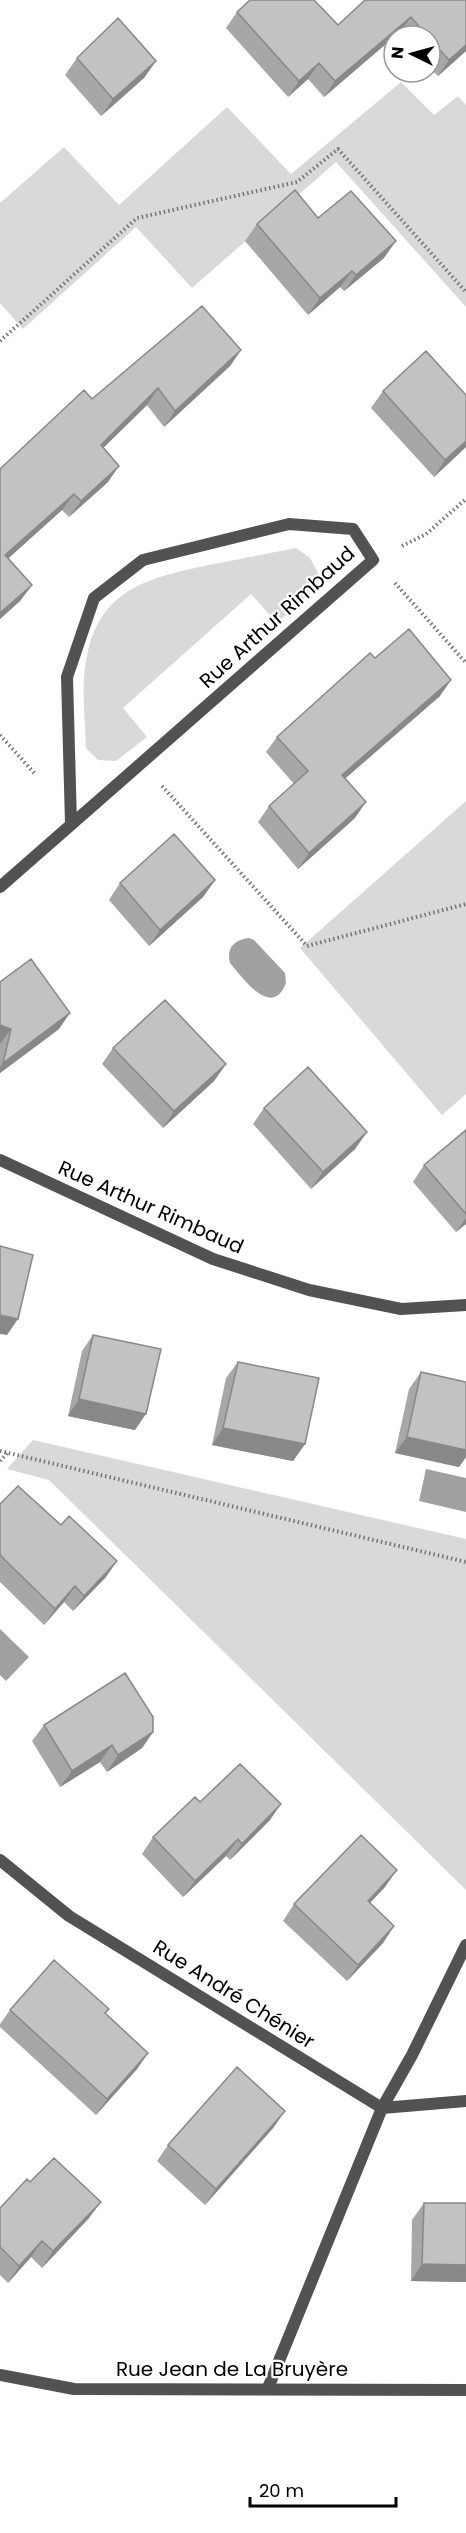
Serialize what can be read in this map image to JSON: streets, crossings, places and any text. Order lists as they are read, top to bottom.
{
  "streets": {
    "street": ["Rue Arthur Rimbaud", "Rue André Chénier", "Rue Jean de La Bruyère"]
  },
  "scale_bar": "20 m",
  "north": "left"
}
